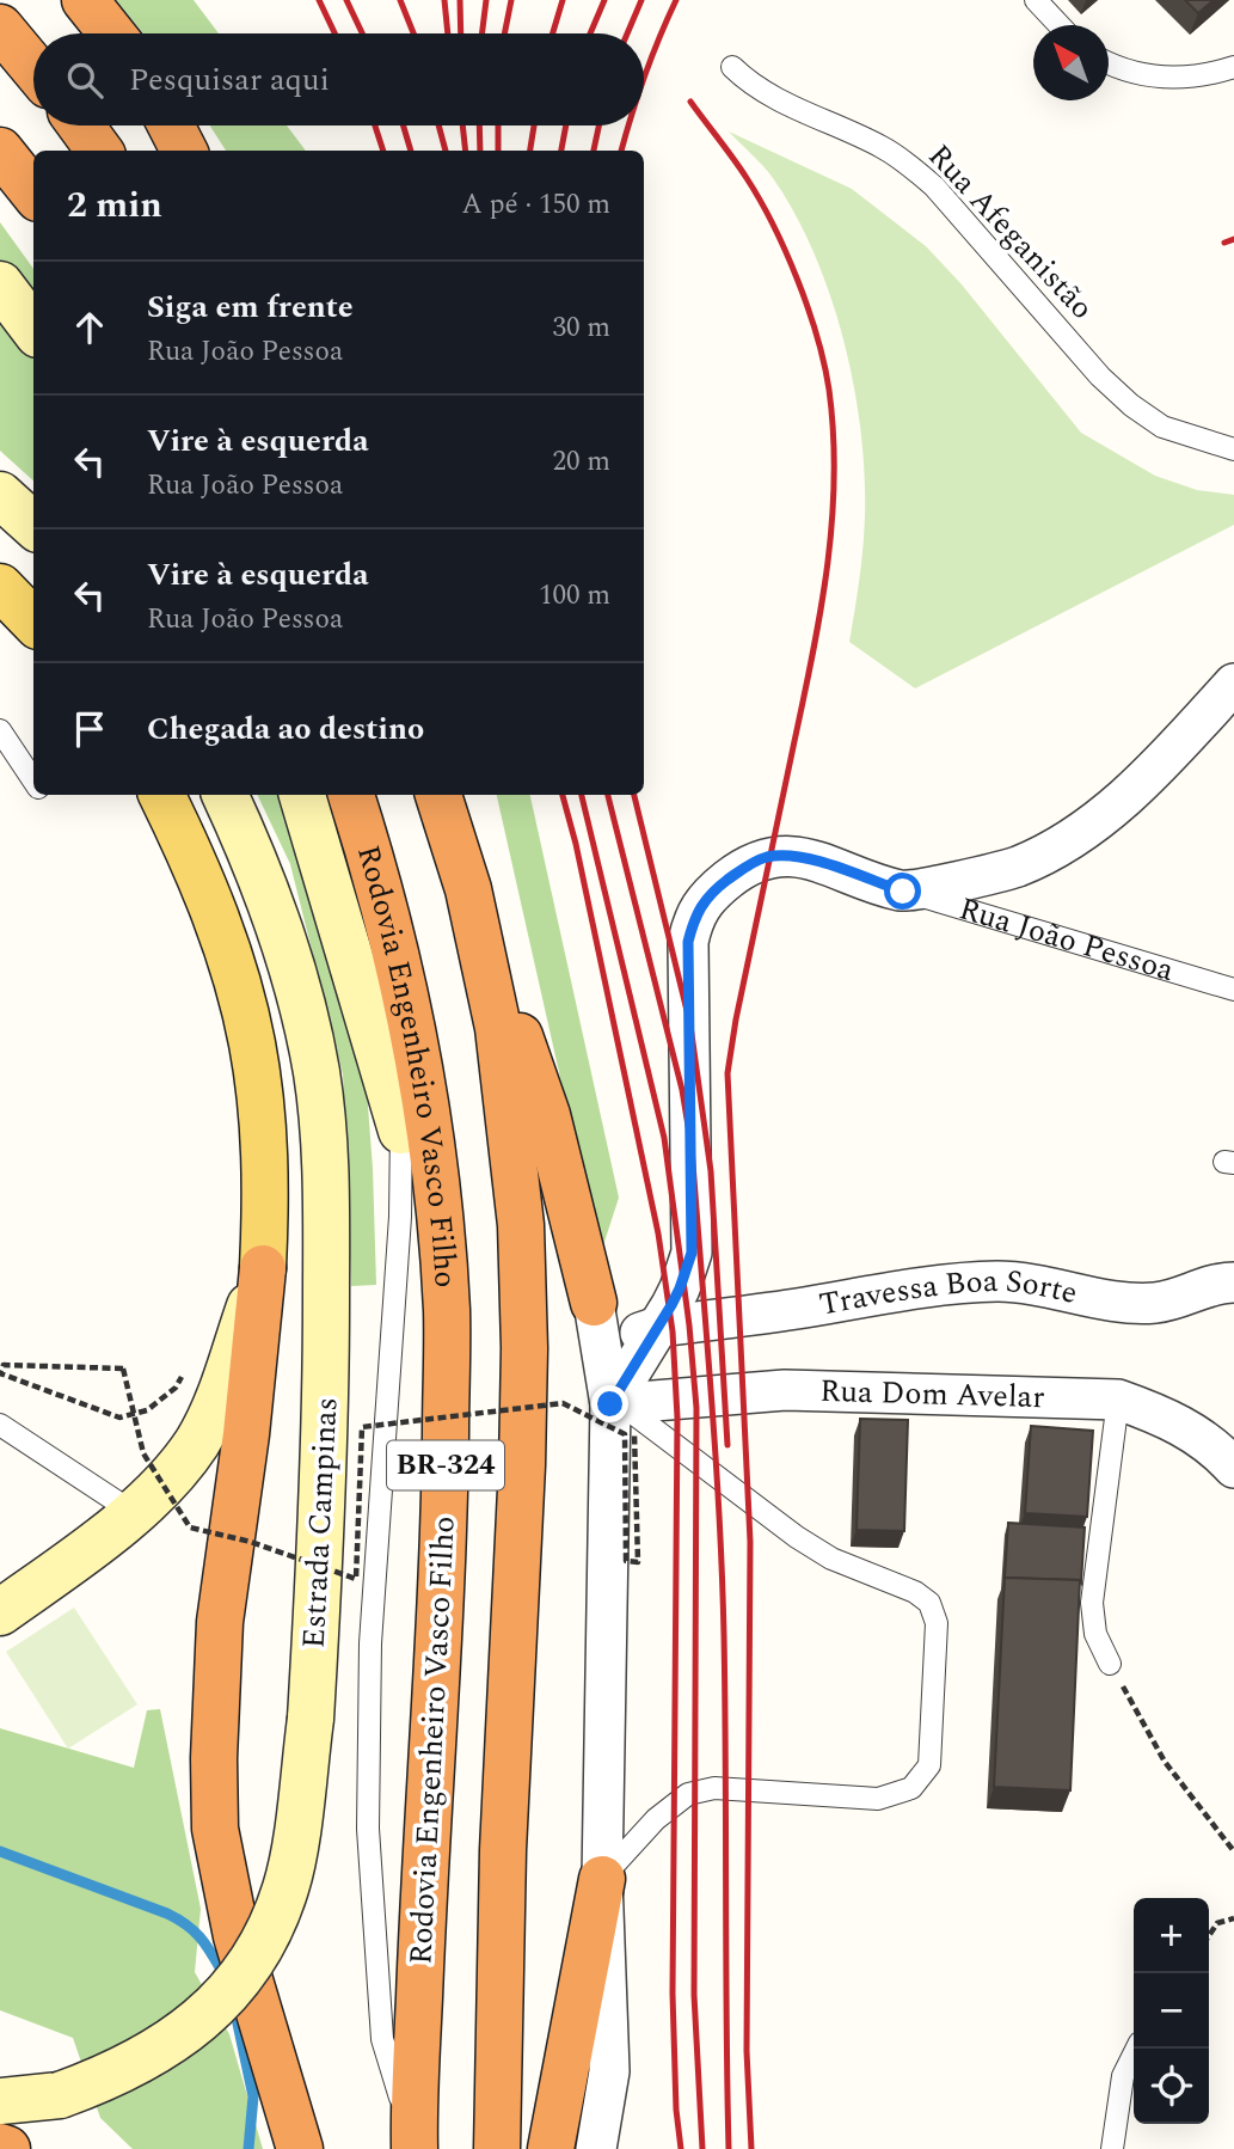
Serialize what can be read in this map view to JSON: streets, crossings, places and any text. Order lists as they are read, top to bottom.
{
  "streets": {
    "highway": ["Rodovia Engenheiro Vasco Filho", "BR-324"],
    "main road": ["Estrada Campinas"],
    "street": ["Rua João Pessoa", "Travessa Boa Sorte", "Rua Dom Avelar"],
    "lane": ["Rua Afeganistão"]
  },
  "crossings": [
    ["Rua João Pessoa", "Travessa Boa Sorte"],
    ["Rua João Pessoa", "Rua Dom Avelar"]
  ],
  "north": "top left",
  "page": {
    "search": "Pesquisar aqui",
    "heading": ["2 min", "A pé · 150 m"],
    "list": [
      ["Siga em frente", "Rua João Pessoa", "30 m"],
      ["Vire à esquerda", "Rua João Pessoa", "20 m"],
      ["Vire à esquerda", "Rua João Pessoa", "100 m"],
      "Chegada ao destino"
    ],
    "map_buttons": ["+", "−"]
  }
}
